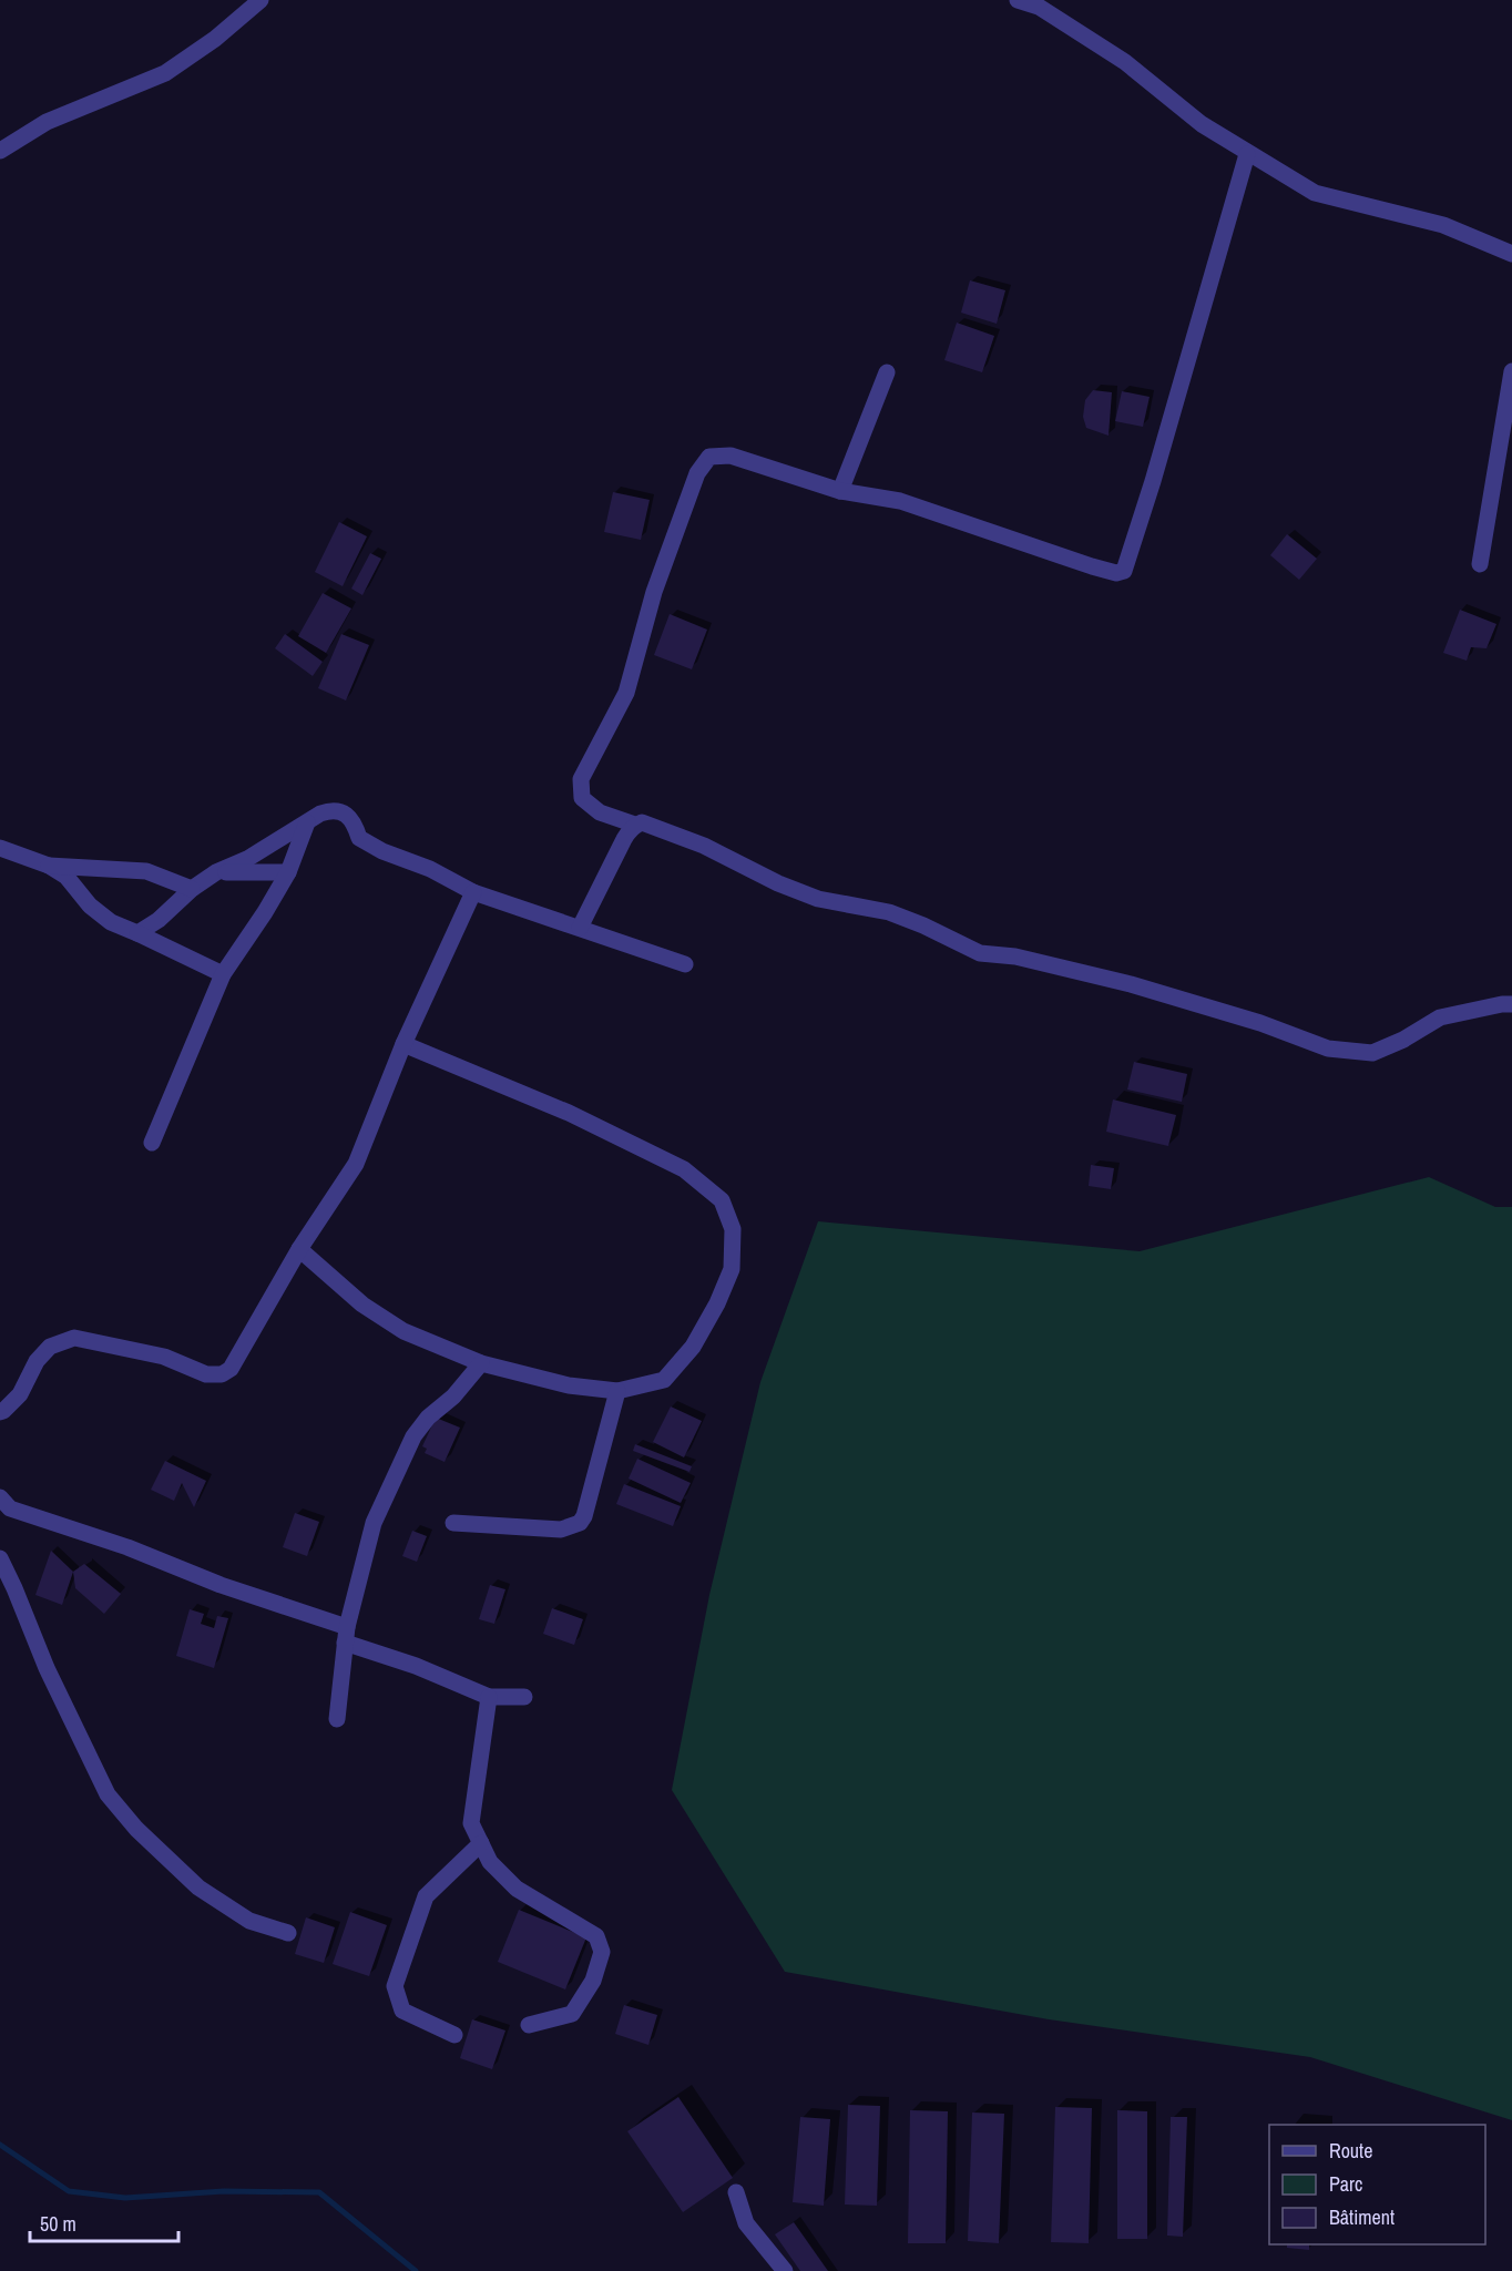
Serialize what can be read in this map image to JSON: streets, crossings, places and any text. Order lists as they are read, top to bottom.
{
  "legend": ["Route", "Parc", "Bâtiment"],
  "scale_bar": "50 m"
}
